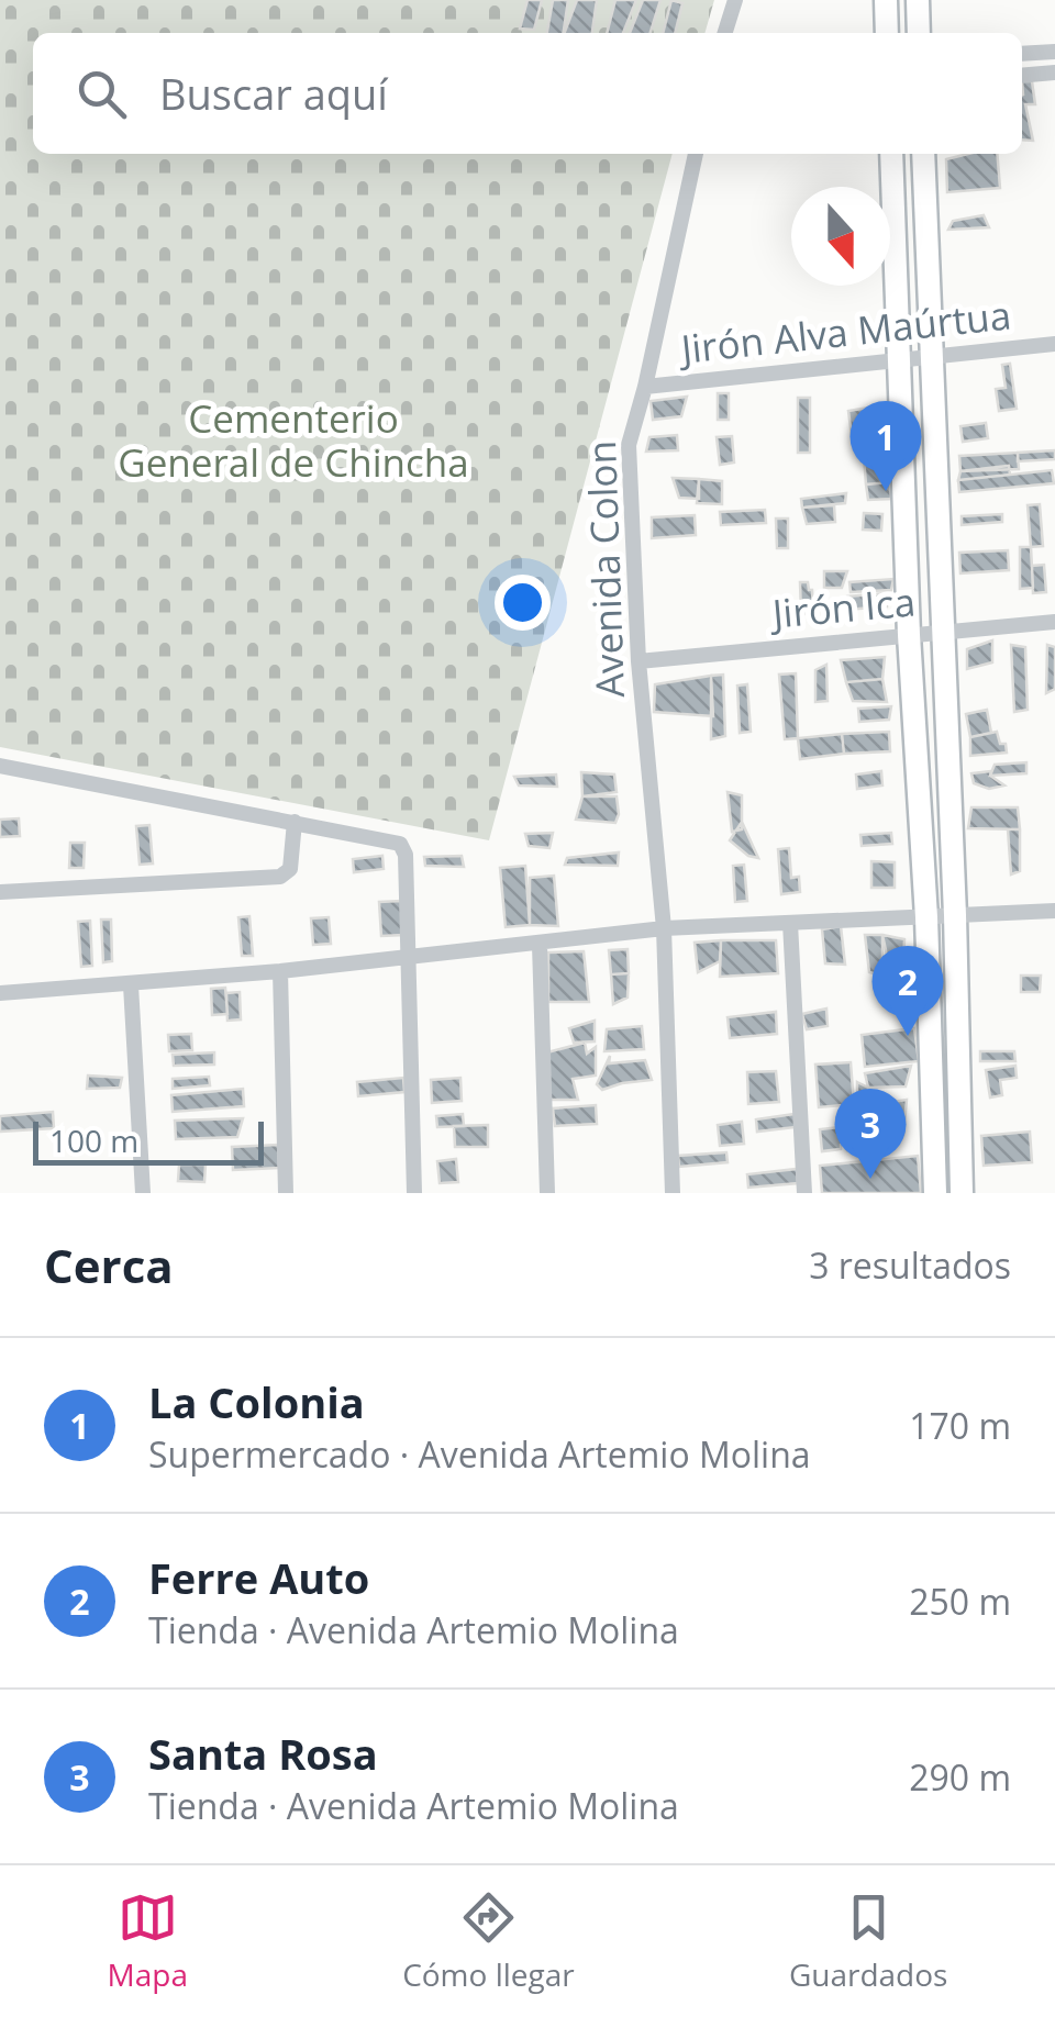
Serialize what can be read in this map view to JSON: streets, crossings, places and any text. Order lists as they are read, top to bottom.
{
  "streets": {
    "street": ["Jirón Alva Maúrtua", "Avenida Colon", "Jirón Ica"]
  },
  "crossings": [
    ["Jirón Alva Maúrtua", "Avenida Colon"],
    ["Avenida Colon", "Jirón Ica"]
  ],
  "parks": ["Cementerio General de Chincha"],
  "scale_bar": "100 m",
  "north": "bottom",
  "page": {
    "search": "Buscar aquí",
    "pins": ["1", "2", "3"],
    "scale": "100 m",
    "heading": ["Cerca", "3 resultados"],
    "list": [
      {
        "mark": "1",
        "name": "La Colonia",
        "note": "Supermercado · Avenida Artemio Molina",
        "value": "170 m"
      },
      {
        "mark": "2",
        "name": "Ferre Auto",
        "note": "Tienda · Avenida Artemio Molina",
        "value": "250 m"
      },
      {
        "mark": "3",
        "name": "Santa Rosa",
        "note": "Tienda · Avenida Artemio Molina",
        "value": "290 m"
      }
    ],
    "nav": ["Mapa", "Cómo llegar", "Guardados"]
  }
}
